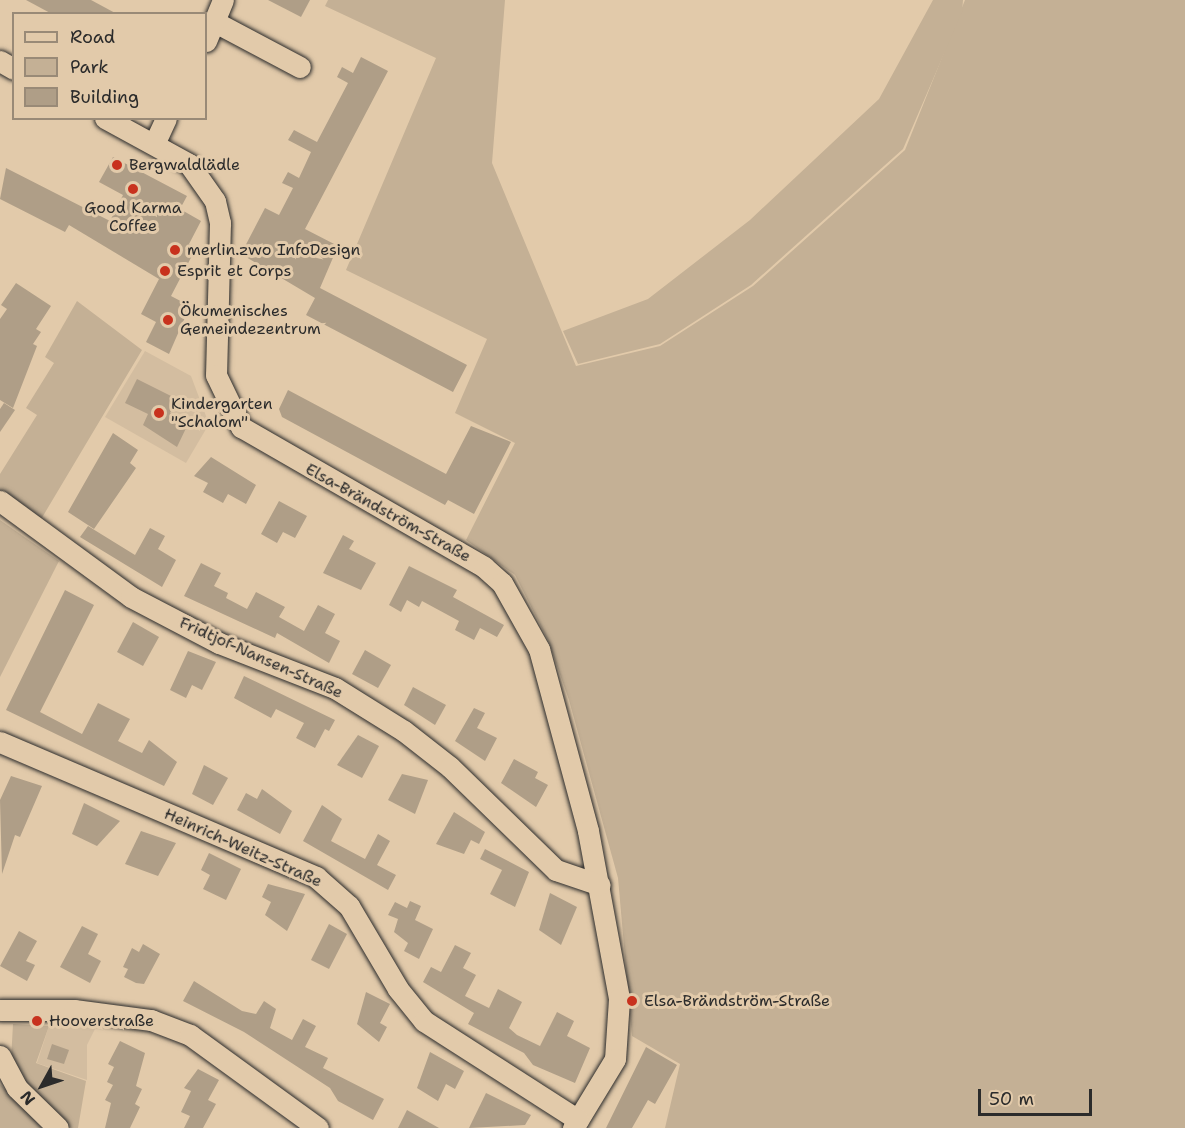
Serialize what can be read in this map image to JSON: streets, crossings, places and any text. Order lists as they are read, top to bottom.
{
  "streets": {
    "street": ["Elsa-Brändström-Straße", "Fridtjof-Nansen-Straße", "Heinrich-Weitz-Straße"]
  },
  "crossings": [
    ["Elsa-Brändström-Straße", "Fridtjof-Nansen-Straße"],
    ["Elsa-Brändström-Straße", "Heinrich-Weitz-Straße"]
  ],
  "places": [
    "Bergwaldlädle",
    "Good Karma Coffee",
    "merlin.zwo InfoDesign",
    "Esprit et Corps",
    "Ökumenisches Gemeindezentrum",
    "Kindergarten \"Schalom\"",
    "Elsa-Brändström-Straße",
    "Hooverstraße"
  ],
  "legend": ["Road", "Park", "Building"],
  "scale_bar": "50 m",
  "north": "bottom left"
}
